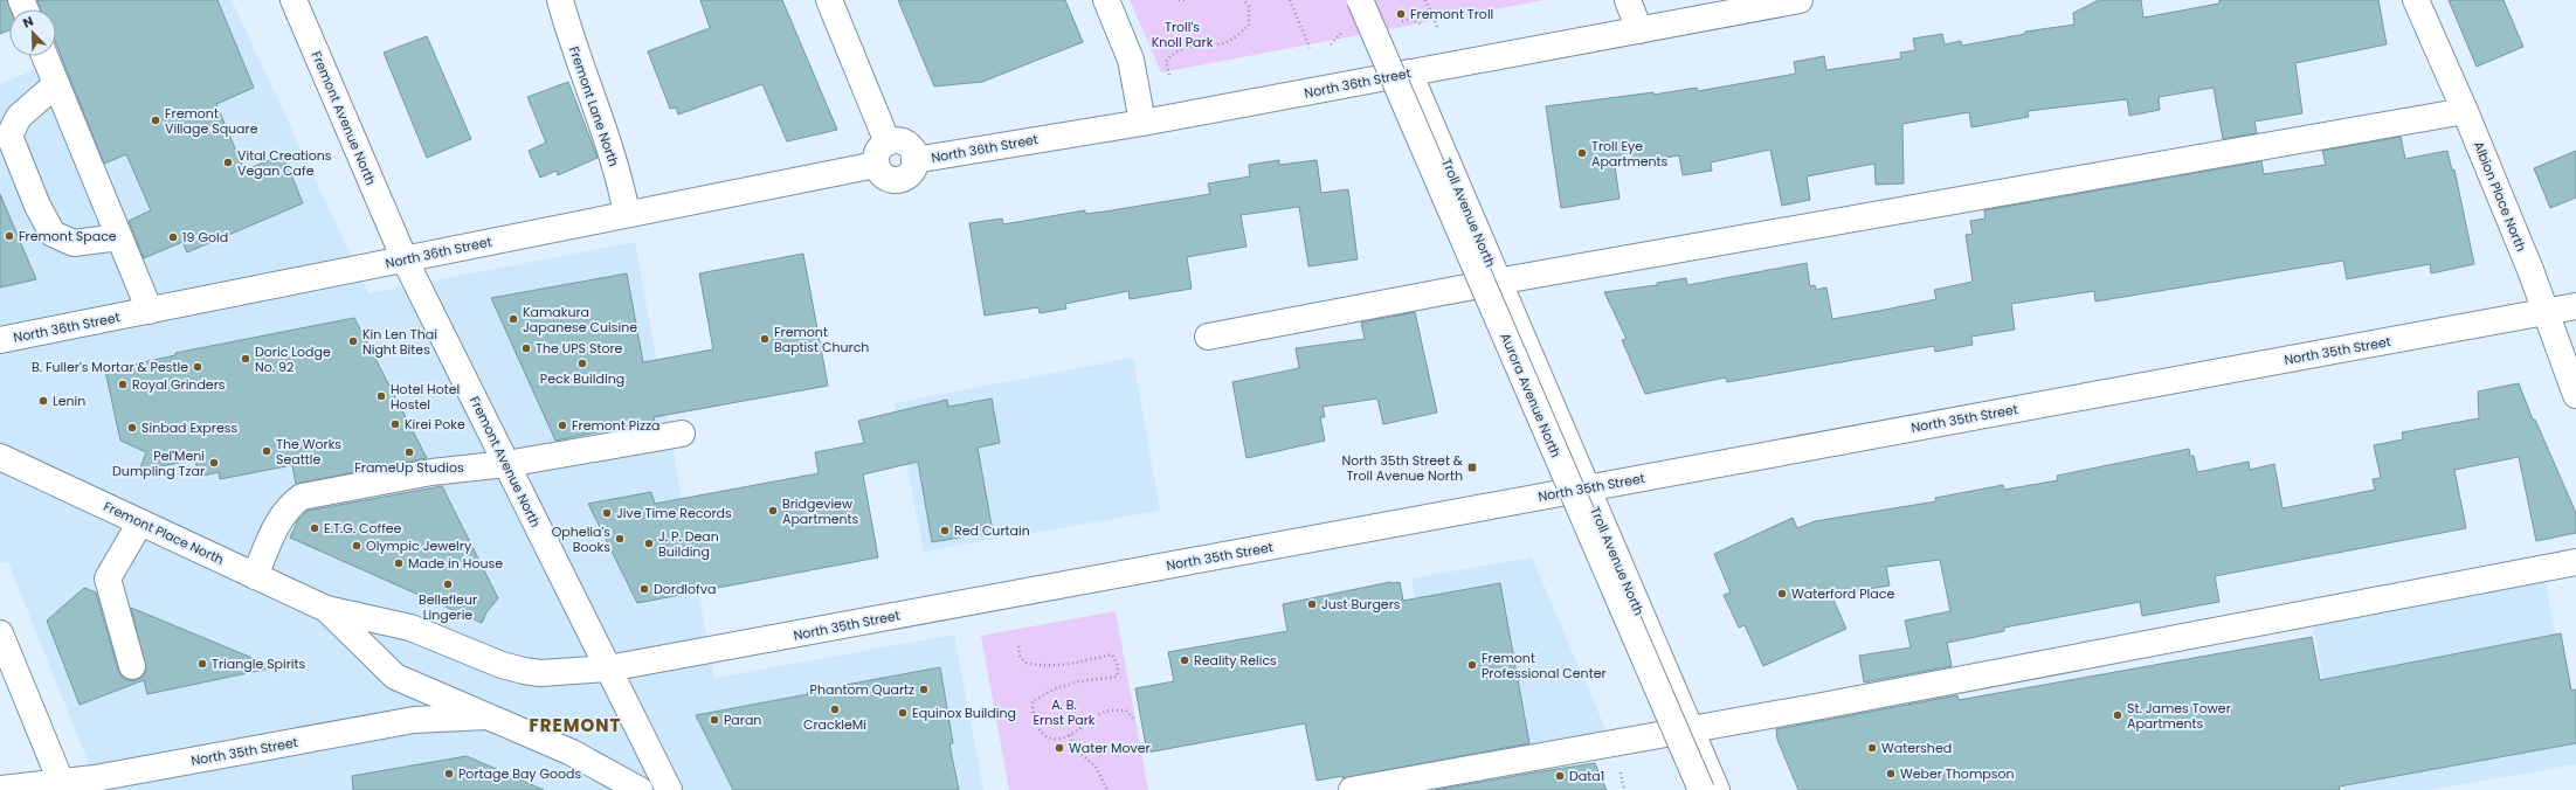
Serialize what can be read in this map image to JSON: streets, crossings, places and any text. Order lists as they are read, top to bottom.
{
  "streets": {
    "main road": [
      "North 36th Street",
      "Fremont Lane North",
      "Fremont Avenue North",
      "Albion Place North",
      "Troll Avenue North",
      "North 35th Street",
      "Aurora Avenue North",
      "Fremont Place North"
    ]
  },
  "crossings": [
    ["North 36th Street", "Fremont Lane North"],
    ["North 36th Street", "Fremont Avenue North"],
    ["North 36th Street", "Troll Avenue North"],
    ["Fremont Avenue North", "North 35th Street"],
    ["Fremont Avenue North", "Fremont Place North"],
    ["Albion Place North", "North 35th Street"],
    ["Troll Avenue North", "North 35th Street"],
    ["North 35th Street", "Fremont Place North"]
  ],
  "districts": ["FREMONT"],
  "parks": ["Troll's Knoll Park", "A. B. Ernst Park"],
  "places": {
    "other": [
      "Fremont Troll",
      "Fremont Village Square",
      "Troll Eye Apartments",
      "Vital Creations Vegan Cafe",
      "Fremont Space",
      "19 Gold",
      "Kamakura Japanese Cuisine",
      "Fremont Baptist Church",
      "Kin Len Thai Night Bites",
      "The UPS Store",
      "Doric Lodge No. 92",
      "Peck Building",
      "B. Fuller's Mortar & Pestle",
      "Royal Grinders",
      "Hotel Hotel Hostel",
      "Lenin",
      "Kirei Poke",
      "Fremont Pizza",
      "Sinbad Express",
      "The Works Seattle",
      "FrameUp Studios",
      "Pel'Meni Dumpling Tzar",
      "Bridgeview Apartments",
      "Jive Time Records",
      "E.T.G. Coffee",
      "Red Curtain",
      "Ophelia's Books",
      "J. P. Dean Building",
      "Olympic Jewelry",
      "Made in House",
      "Bellefleur Lingerie",
      "Dordlofva",
      "Waterford Place",
      "Just Burgers",
      "Reality Relics",
      "Triangle Spirits",
      "Fremont Professional Center",
      "Phantom Quartz",
      "CrackleMi",
      "Equinox Building",
      "St. James Tower Apartments",
      "Paran",
      "Water Mover",
      "Watershed",
      "Portage Bay Goods",
      "Weber Thompson",
      "Data1"
    ],
    "transit": ["North 35th Street & Troll Avenue North"]
  },
  "north": "top left"
}
